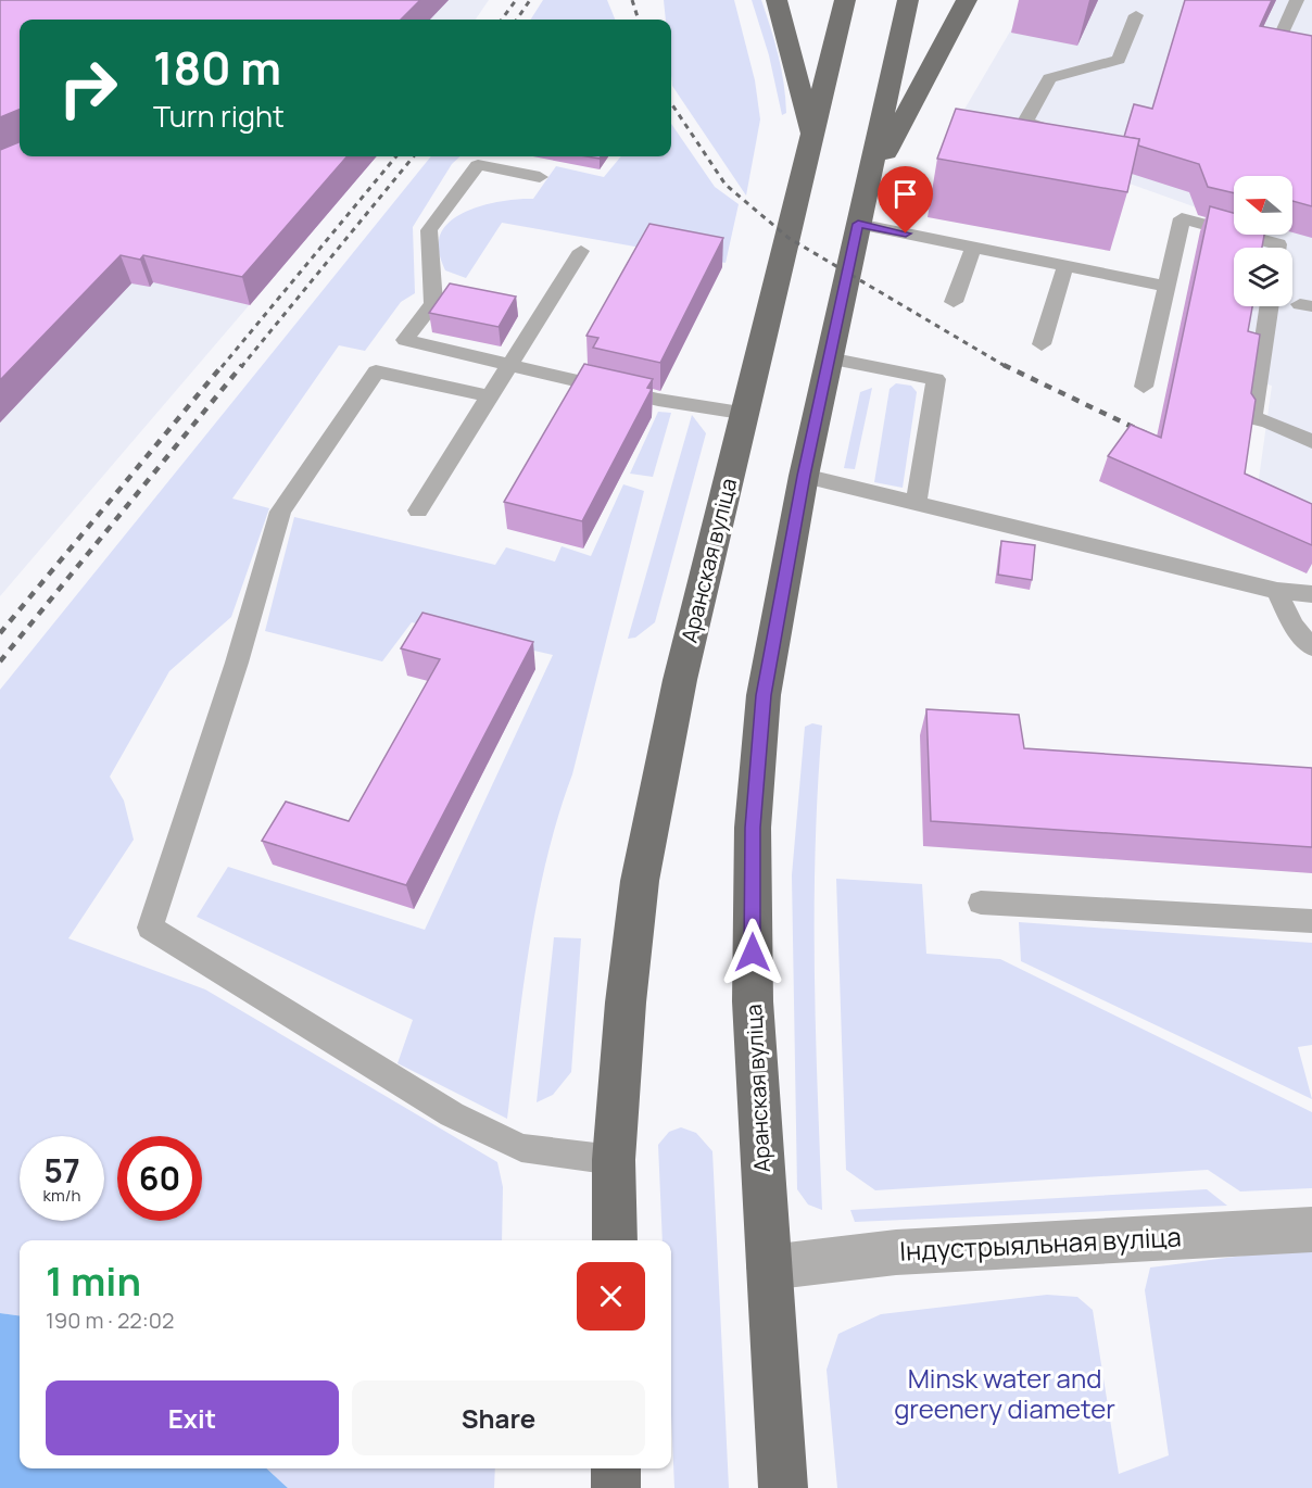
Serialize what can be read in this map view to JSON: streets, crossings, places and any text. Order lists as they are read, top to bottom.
{
  "streets": {
    "main road": ["Аранская вуліца"],
    "street": ["Індустрыяльная вуліца"]
  },
  "crossings": [
    ["Аранская вуліца", "Індустрыяльная вуліца"]
  ],
  "parks": ["Minsk water and greenery diameter"],
  "north": "left",
  "page": {
    "turn": ["180 m", "Turn right"],
    "speed": "57 km/h",
    "limit": "60",
    "heading": ["1 min", "190 m · 22:02"],
    "buttons": ["Exit", "Share"]
  }
}
